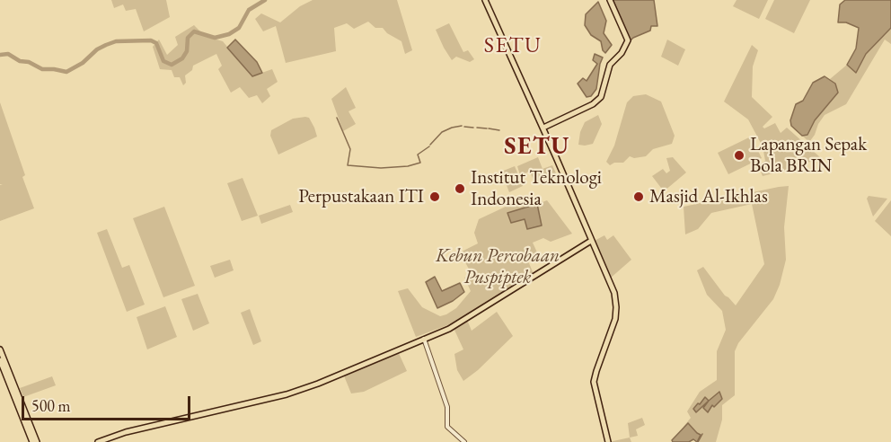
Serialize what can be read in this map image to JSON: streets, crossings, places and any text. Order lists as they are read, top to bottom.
{
  "districts": ["SETU", "SETU"],
  "parks": ["Kebun Percobaan Puspiptek"],
  "places": [
    "Lapangan Sepak Bola BRIN",
    "Institut Teknologi Indonesia",
    "Perpustakaan ITI",
    "Masjid Al-Ikhlas"
  ],
  "scale_bar": "500 m"
}
